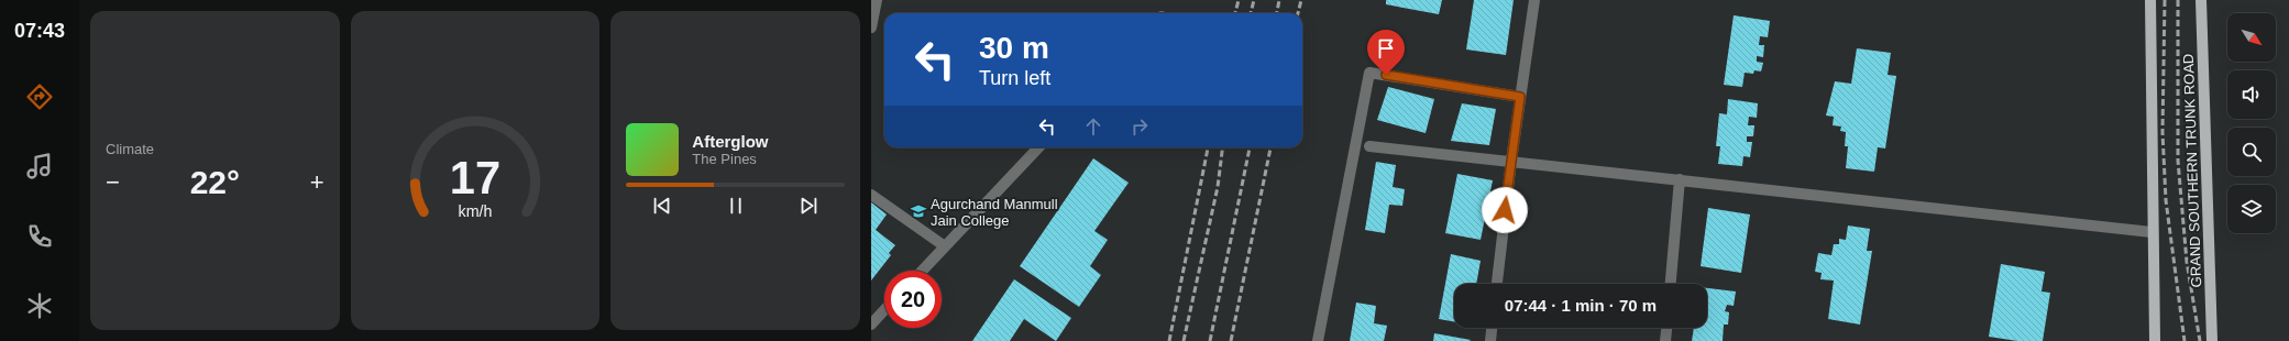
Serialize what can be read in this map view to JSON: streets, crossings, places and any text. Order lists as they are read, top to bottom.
{
  "streets": {
    "main road": ["GRAND SOUTHERN TRUNK ROAD"]
  },
  "places": {
    "school or university": ["Agurchand Manmull Jain College"]
  },
  "north": "bottom right",
  "page": {
    "tabs": "07:43",
    "tile": "Climate",
    "turn": ["30 m", "Turn left"],
    "song": ["Afterglow", "The Pines"],
    "heat": ["−", "22°", "+"],
    "limit": "20",
    "trip": "07:44 · 1 min · 70 m",
    "gauge": ["17", "km/h"]
  }
}
